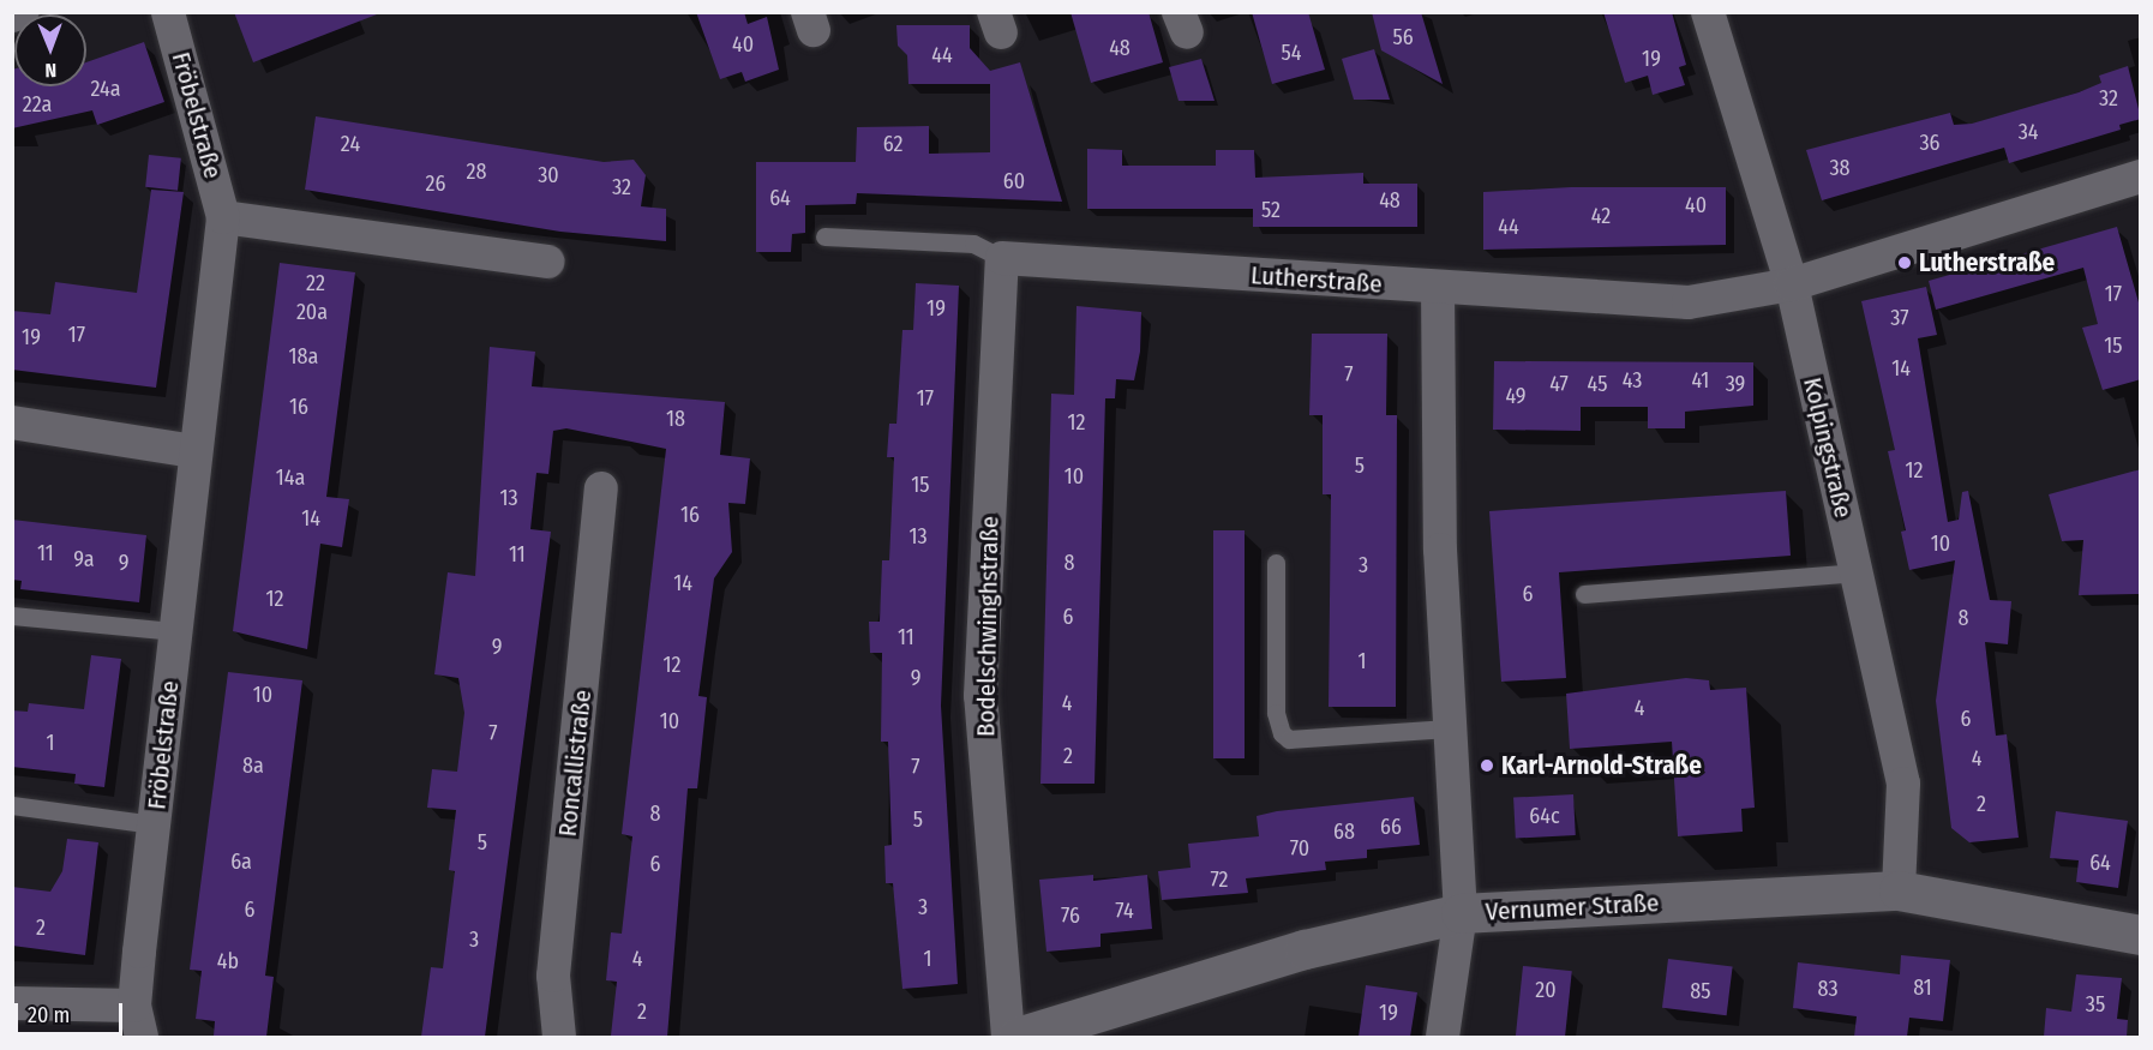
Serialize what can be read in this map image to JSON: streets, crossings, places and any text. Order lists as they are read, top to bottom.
{
  "streets": {
    "street": [
      "Fröbelstraße",
      "Lutherstraße",
      "Kolpingstraße",
      "Bodelschwinghstraße",
      "Roncallistraße",
      "Vernumer Straße"
    ]
  },
  "crossings": [
    ["Lutherstraße", "Kolpingstraße"],
    ["Lutherstraße", "Bodelschwinghstraße"],
    ["Kolpingstraße", "Vernumer Straße"]
  ],
  "places": ["Lutherstraße", "Karl-Arnold-Straße"],
  "house_numbers": [
    "56",
    "40",
    "48",
    "54",
    "44",
    "19",
    "24a",
    "32",
    "22a",
    "34",
    "36",
    "24",
    "62",
    "38",
    "28",
    "30",
    "60",
    "26",
    "32",
    "64",
    "48",
    "40",
    "52",
    "42",
    "44",
    "22",
    "17",
    "19",
    "20a",
    "37",
    "17",
    "19",
    "15",
    "18a",
    "14",
    "7",
    "43",
    "41",
    "47",
    "45",
    "39",
    "49",
    "17",
    "16",
    "18",
    "12",
    "5",
    "12",
    "10",
    "14a",
    "15",
    "13",
    "16",
    "14",
    "13",
    "10",
    "11",
    "11",
    "9a",
    "9",
    "8",
    "3",
    "14",
    "6",
    "12",
    "6",
    "8",
    "11",
    "9",
    "1",
    "12",
    "9",
    "10",
    "4",
    "4",
    "6",
    "10",
    "7",
    "1",
    "2",
    "4",
    "8a",
    "7",
    "2",
    "8",
    "64c",
    "5",
    "66",
    "68",
    "5",
    "70",
    "6a",
    "64",
    "6",
    "72",
    "3",
    "6",
    "74",
    "76",
    "2",
    "3",
    "4",
    "1",
    "4b",
    "81",
    "83",
    "20",
    "85",
    "35",
    "2",
    "19"
  ],
  "scale_bar": "20 m",
  "north": "bottom"
}
